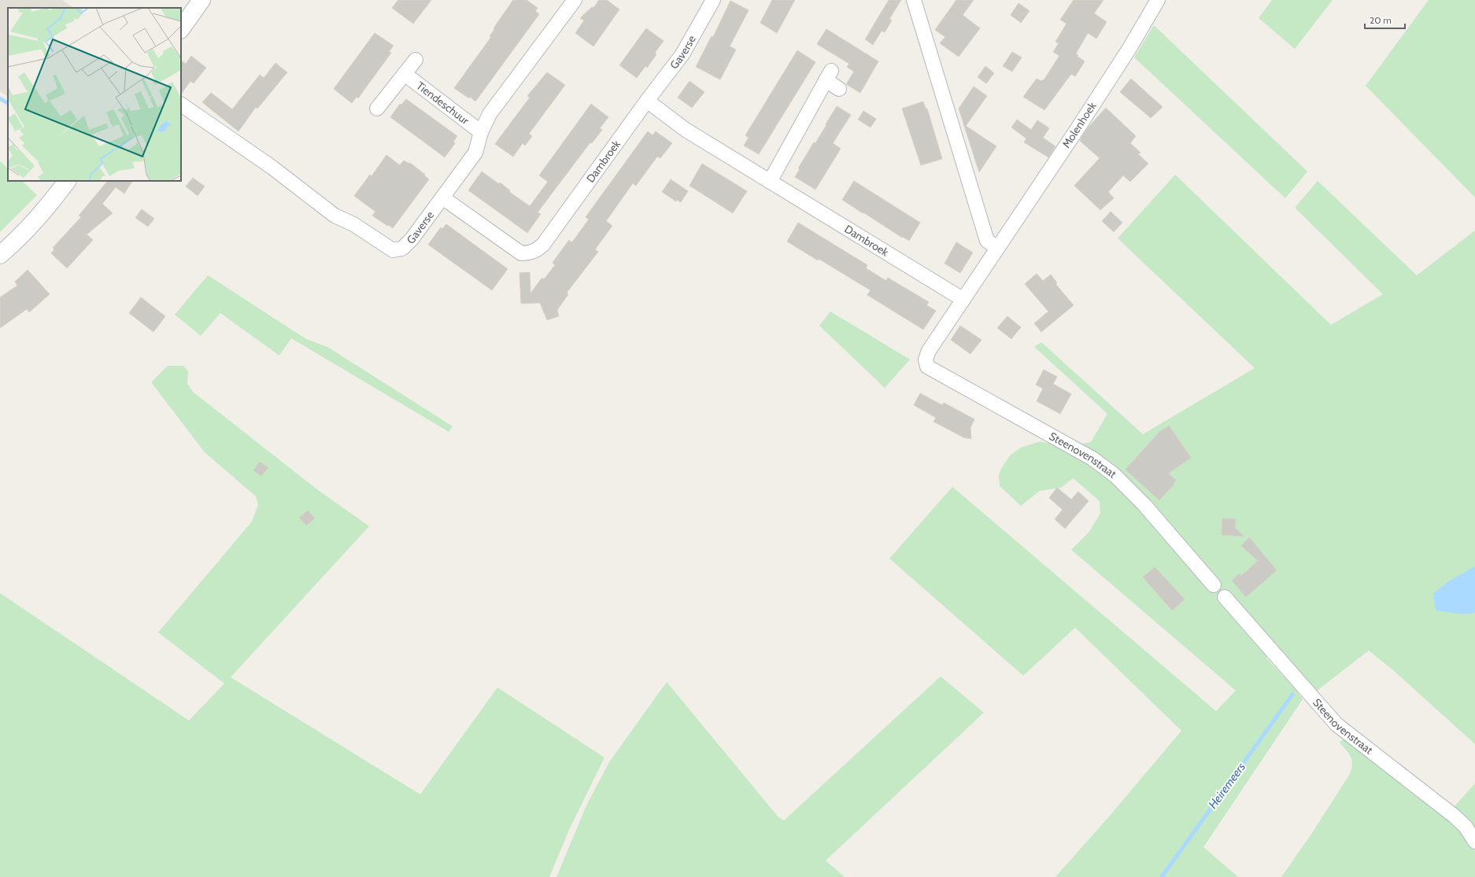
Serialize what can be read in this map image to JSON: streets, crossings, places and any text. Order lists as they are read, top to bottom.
{
  "streets": {
    "street": [
      "Gaverse",
      "Tiendeschuur",
      "Molenhoek",
      "Dambroek",
      "Steenovenstraat"
    ]
  },
  "crossings": [
    ["Gaverse", "Tiendeschuur"],
    ["Gaverse", "Dambroek"],
    ["Molenhoek", "Dambroek"],
    ["Molenhoek", "Steenovenstraat"]
  ],
  "water": ["Heiremeers"],
  "scale_bar": "20 m"
}
